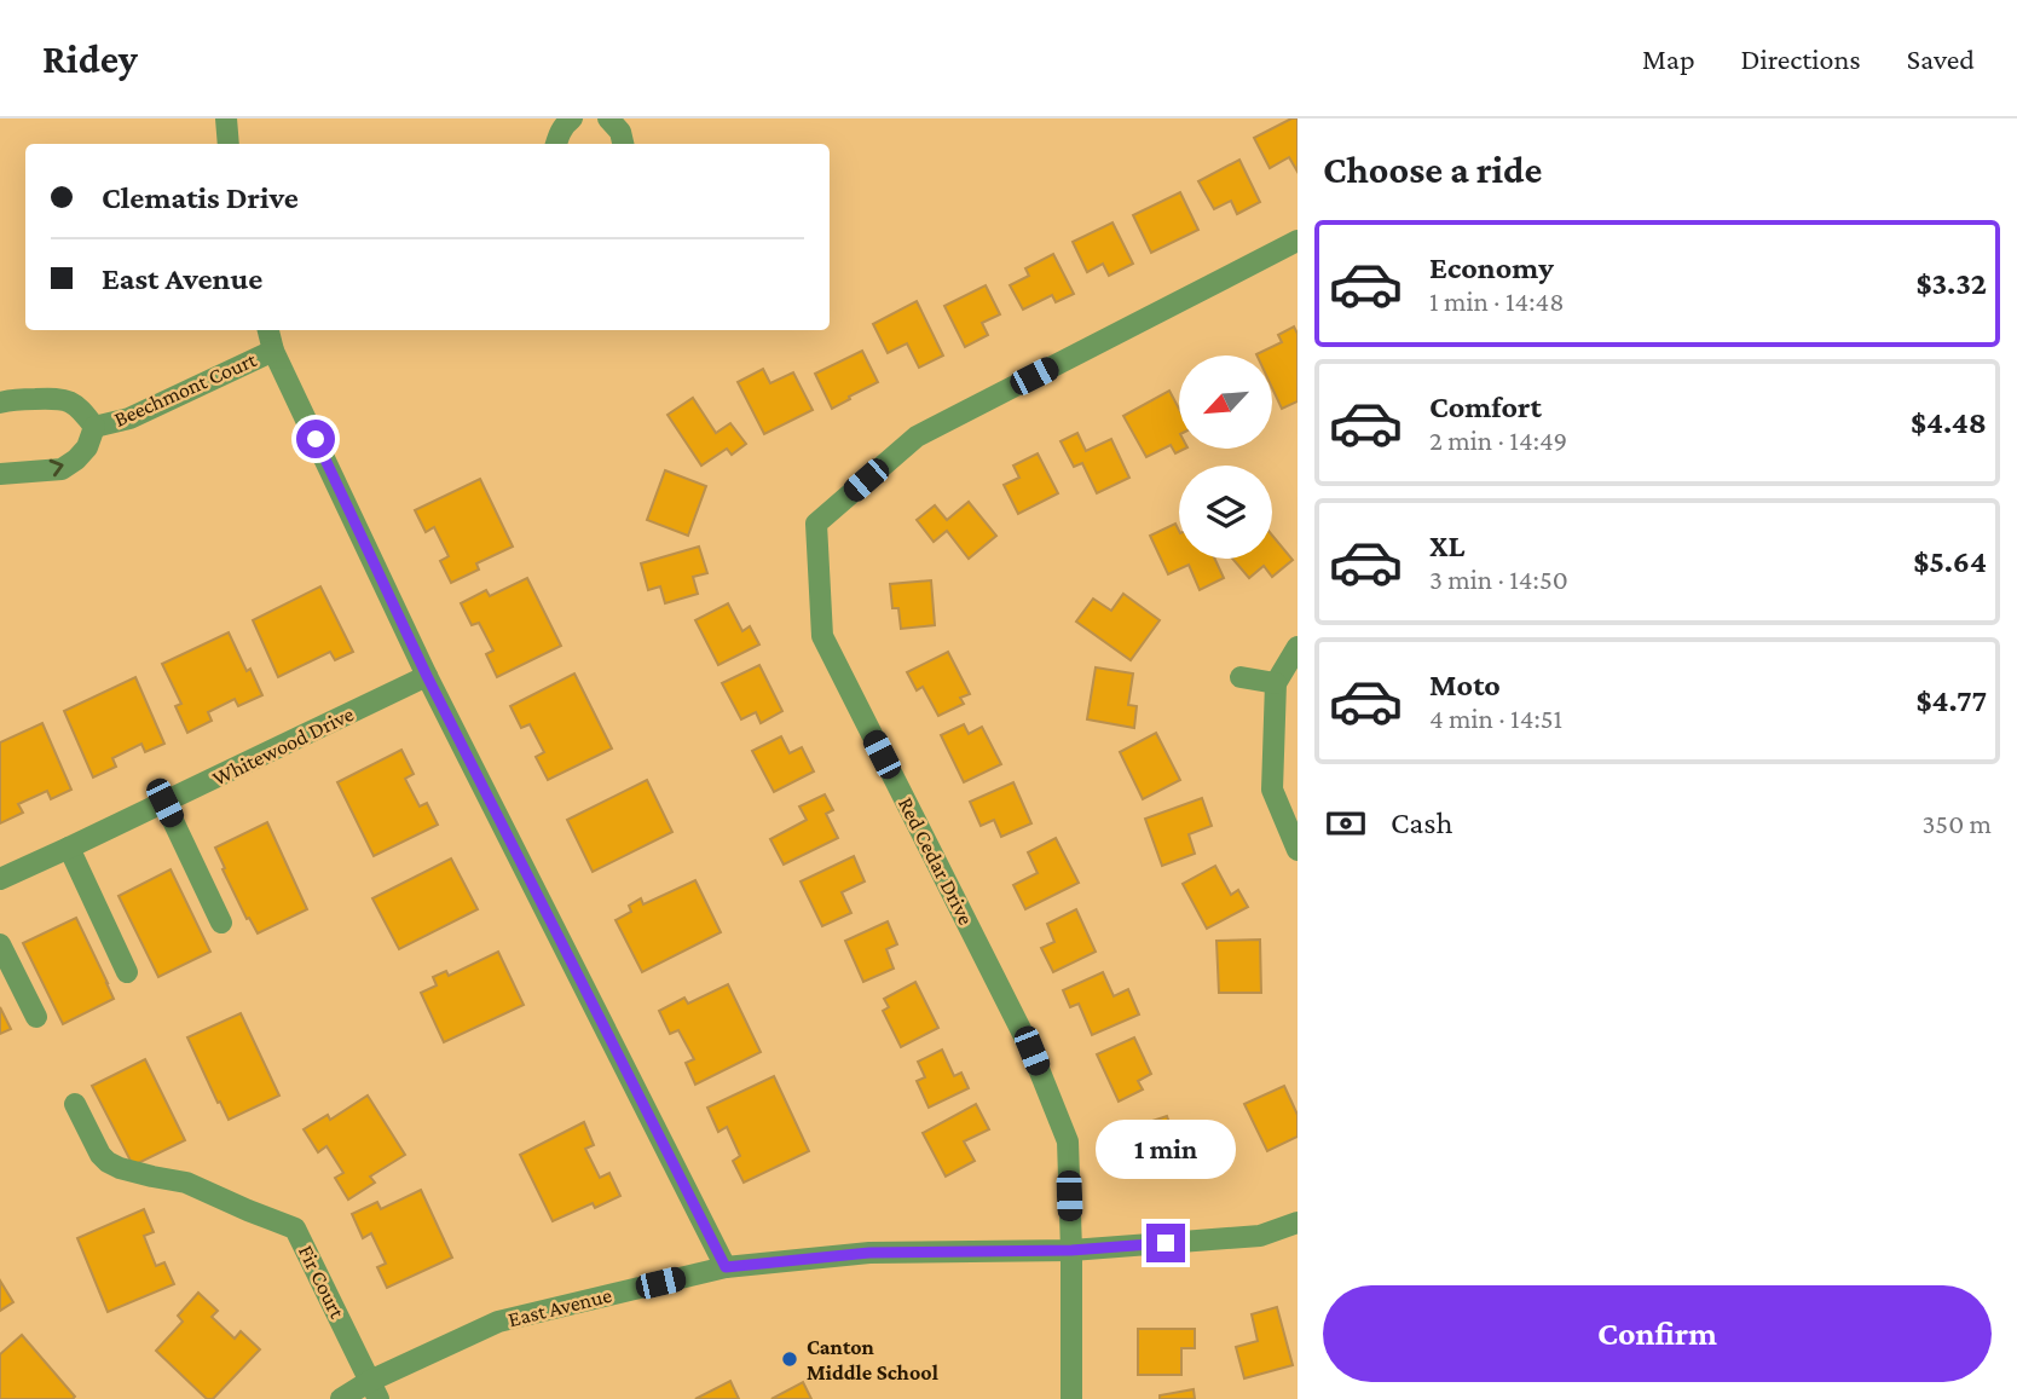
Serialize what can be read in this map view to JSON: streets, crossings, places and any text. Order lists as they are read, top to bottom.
{
  "streets": {
    "street": [
      "Beechmont Court",
      "Whitewood Drive",
      "Red Cedar Drive",
      "Fir Court",
      "East Avenue"
    ]
  },
  "crossings": [
    ["Red Cedar Drive", "East Avenue"],
    ["Fir Court", "East Avenue"]
  ],
  "places": ["Canton Middle School"],
  "north": "bottom left",
  "page": {
    "header": "Ridey",
    "nav": ["Map", "Directions", "Saved"],
    "heading": "Choose a ride",
    "banner": ["Clematis Drive", "East Avenue"],
    "list": [
      {
        "name": "Economy",
        "note": "1 min · 14:48",
        "value": "$3.32"
      },
      {
        "name": "Comfort",
        "note": "2 min · 14:49",
        "value": "$4.48"
      },
      {
        "name": "XL",
        "note": "3 min · 14:50",
        "value": "$5.64"
      },
      {
        "name": "Moto",
        "note": "4 min · 14:51",
        "value": "$4.77"
      }
    ],
    "pay": ["Cash", "350 m"],
    "bubble": "1 min",
    "buttons": "Confirm"
  }
}
